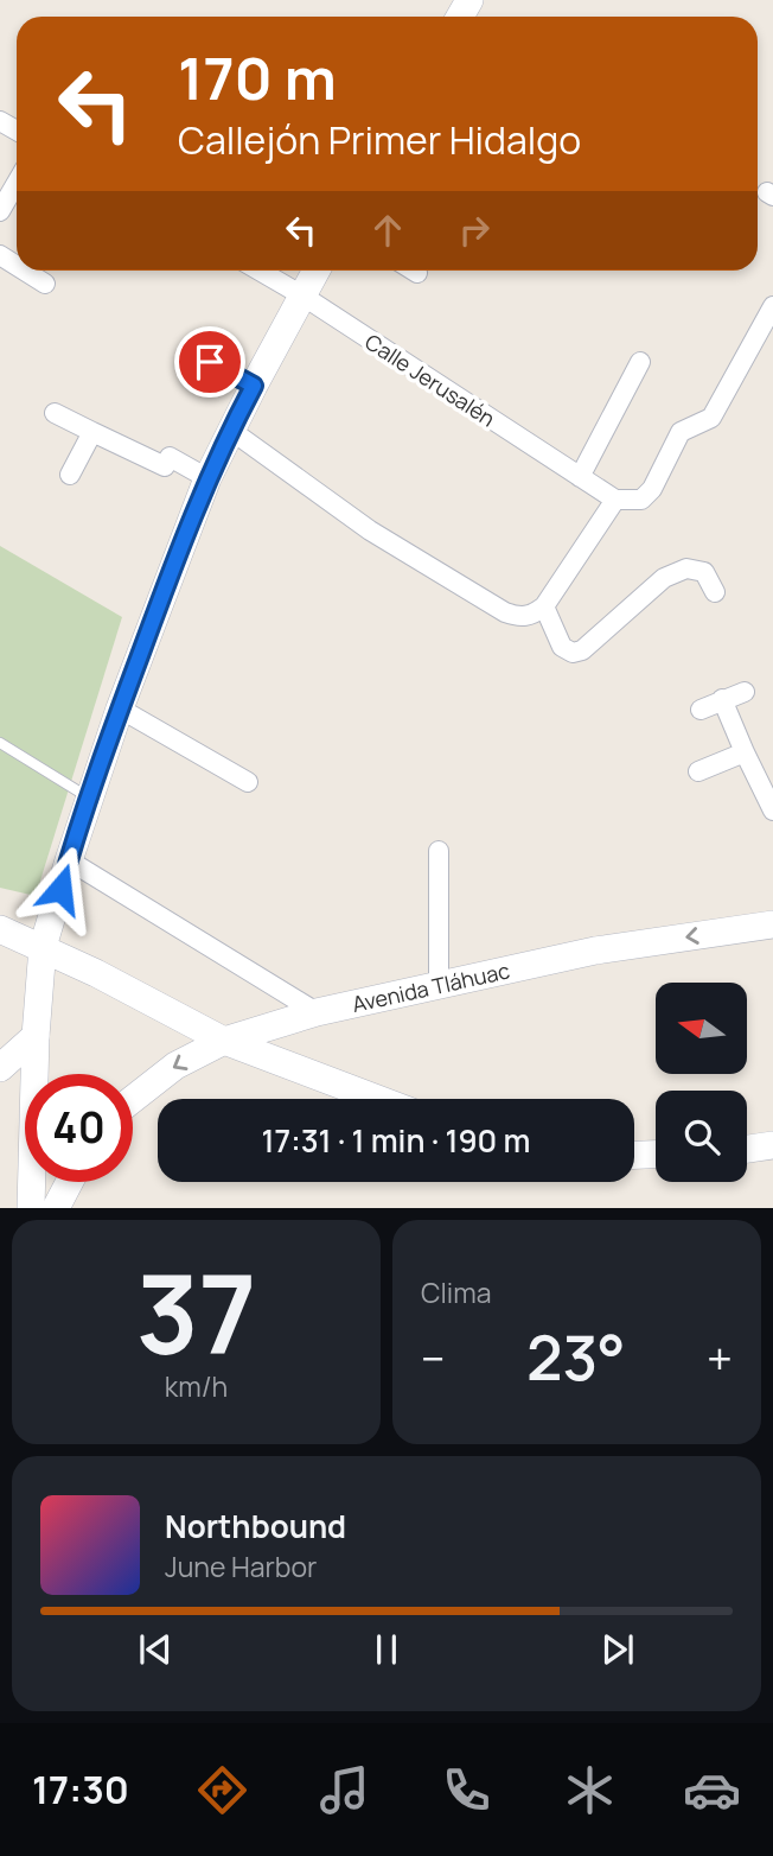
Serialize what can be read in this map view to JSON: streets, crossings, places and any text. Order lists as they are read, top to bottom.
{
  "streets": {
    "street": ["Calle Jerusalén", "Avenida Tláhuac"]
  },
  "north": "left",
  "page": {
    "turn": ["170 m", "Callejón Primer Hidalgo"],
    "limit": "40",
    "trip": "17:31 · 1 min · 190 m",
    "tile": [
      ["37", "km/h"],
      "Clima"
    ],
    "heat": ["−", "23°", "+"],
    "song": ["Northbound", "June Harbor"],
    "tabs": "17:30"
  }
}
